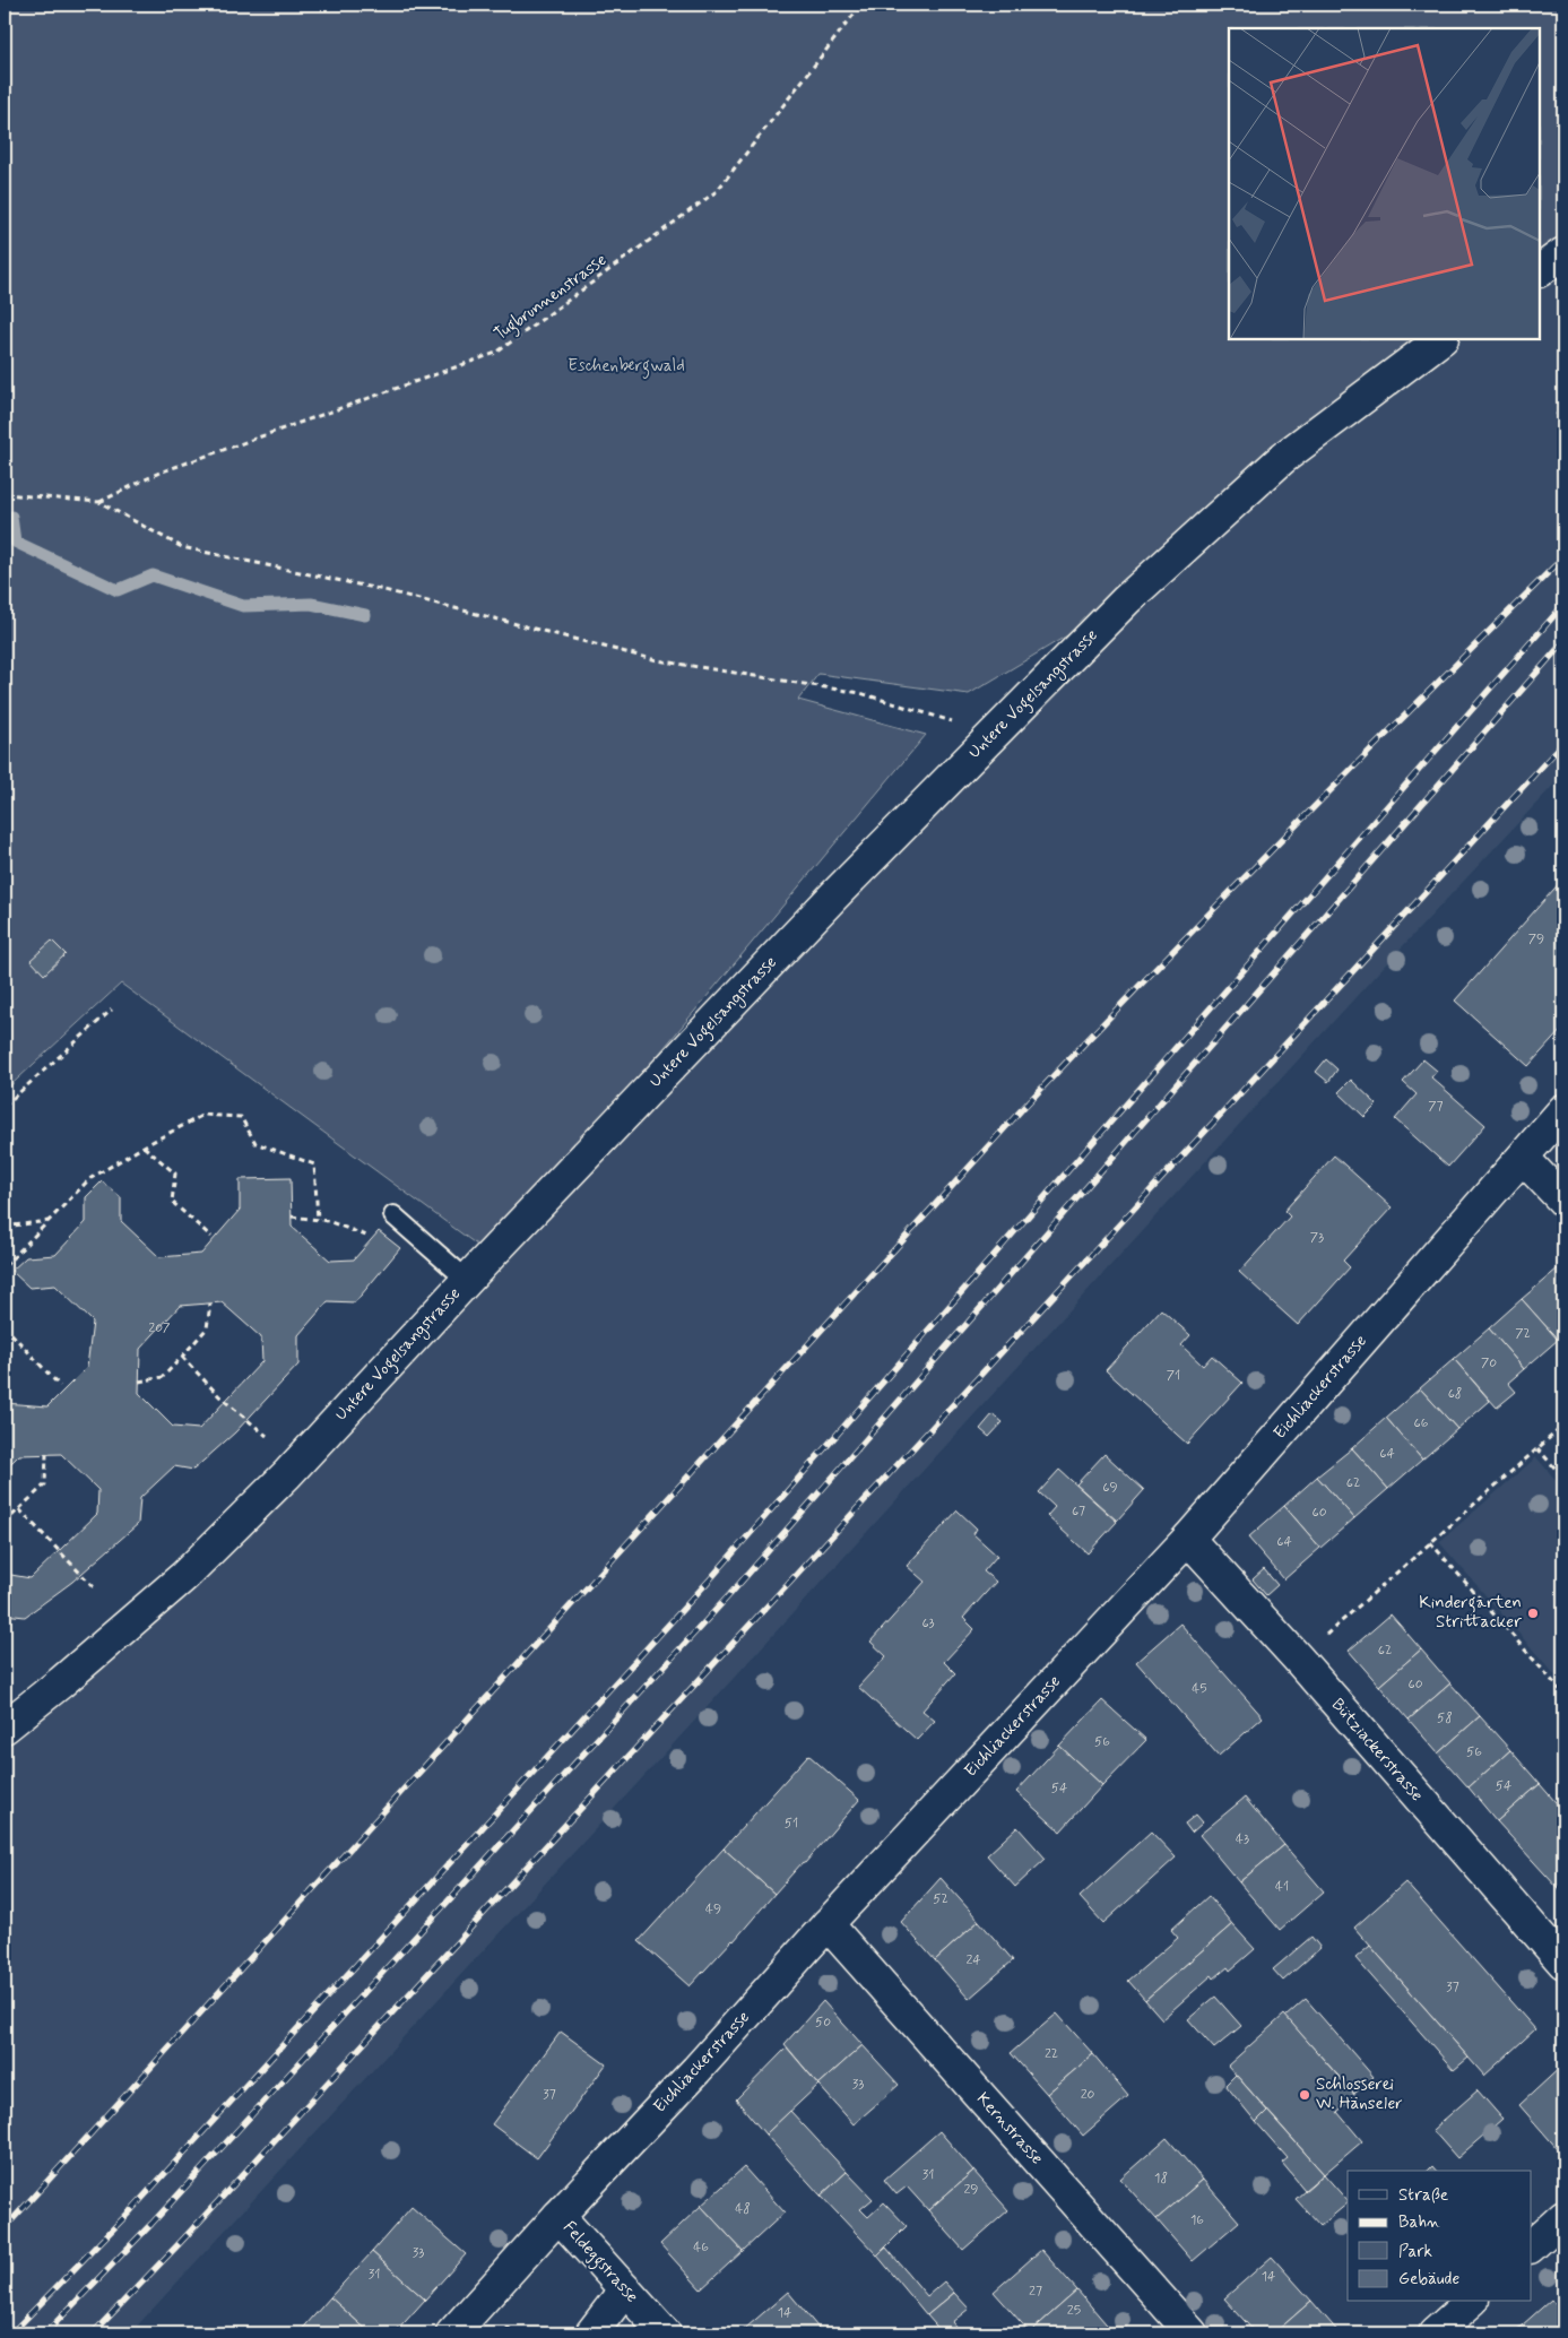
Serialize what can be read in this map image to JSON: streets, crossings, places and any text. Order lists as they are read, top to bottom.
{
  "streets": {
    "street": [
      "Untere Vogelsangstrasse",
      "Eichliackerstrasse",
      "Bütziackerstrasse",
      "Kernstrasse",
      "Feldeggstrasse"
    ],
    "path": ["Tugbrunnenstrasse"]
  },
  "crossings": [
    ["Eichliackerstrasse", "Bütziackerstrasse"],
    ["Eichliackerstrasse", "Kernstrasse"],
    ["Eichliackerstrasse", "Feldeggstrasse"]
  ],
  "parks": ["Eschenbergwald"],
  "places": ["Kindergarten Strittacker", "Schlosserei W. Hänseler"],
  "house_numbers": [
    "79",
    "77",
    "73",
    "207",
    "72",
    "70",
    "71",
    "68",
    "66",
    "64",
    "62",
    "69",
    "67",
    "60",
    "64",
    "63",
    "62",
    "60",
    "45",
    "58",
    "56",
    "56",
    "54",
    "54",
    "51",
    "43",
    "41",
    "52",
    "49",
    "24",
    "37",
    "50",
    "22",
    "33",
    "37",
    "20",
    "31",
    "18",
    "29",
    "48",
    "16",
    "46",
    "33",
    "31",
    "14",
    "27",
    "25",
    "14"
  ],
  "legend": [
    "Straße",
    "Bahn",
    "Park",
    "Gebäude"
  ]
}
